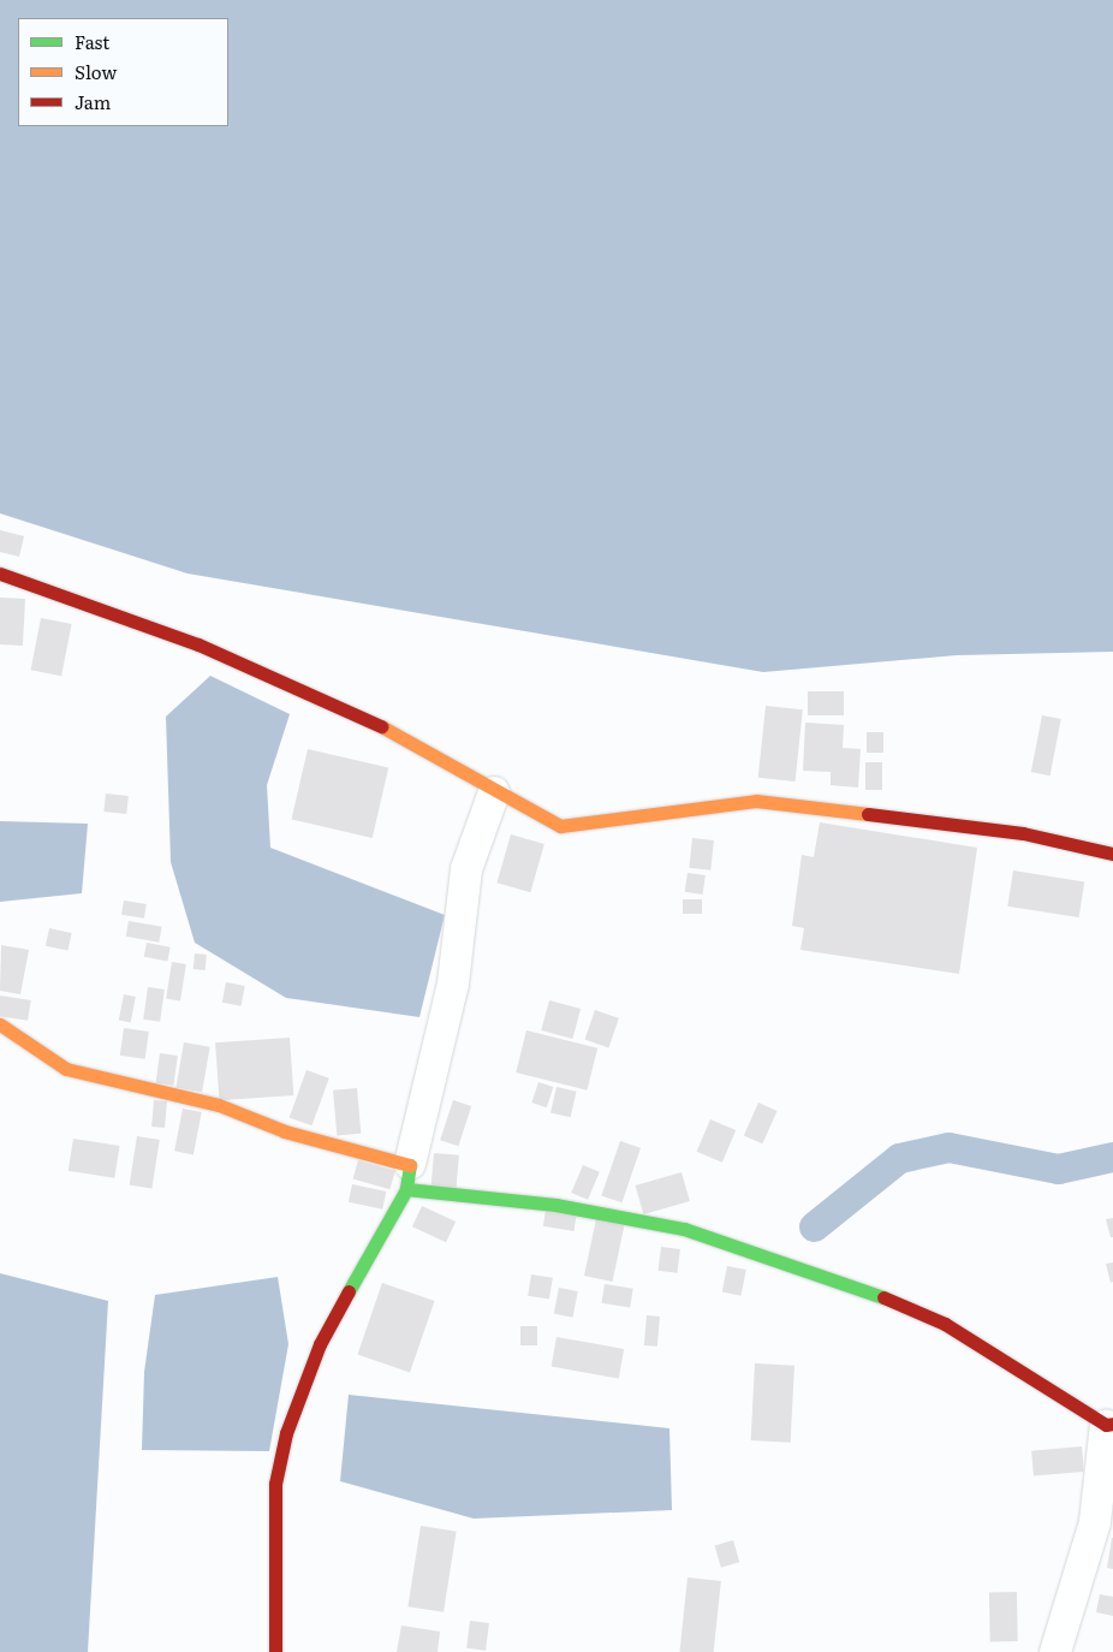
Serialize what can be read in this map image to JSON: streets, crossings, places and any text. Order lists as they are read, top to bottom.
{
  "legend": ["Fast", "Slow", "Jam"]
}
